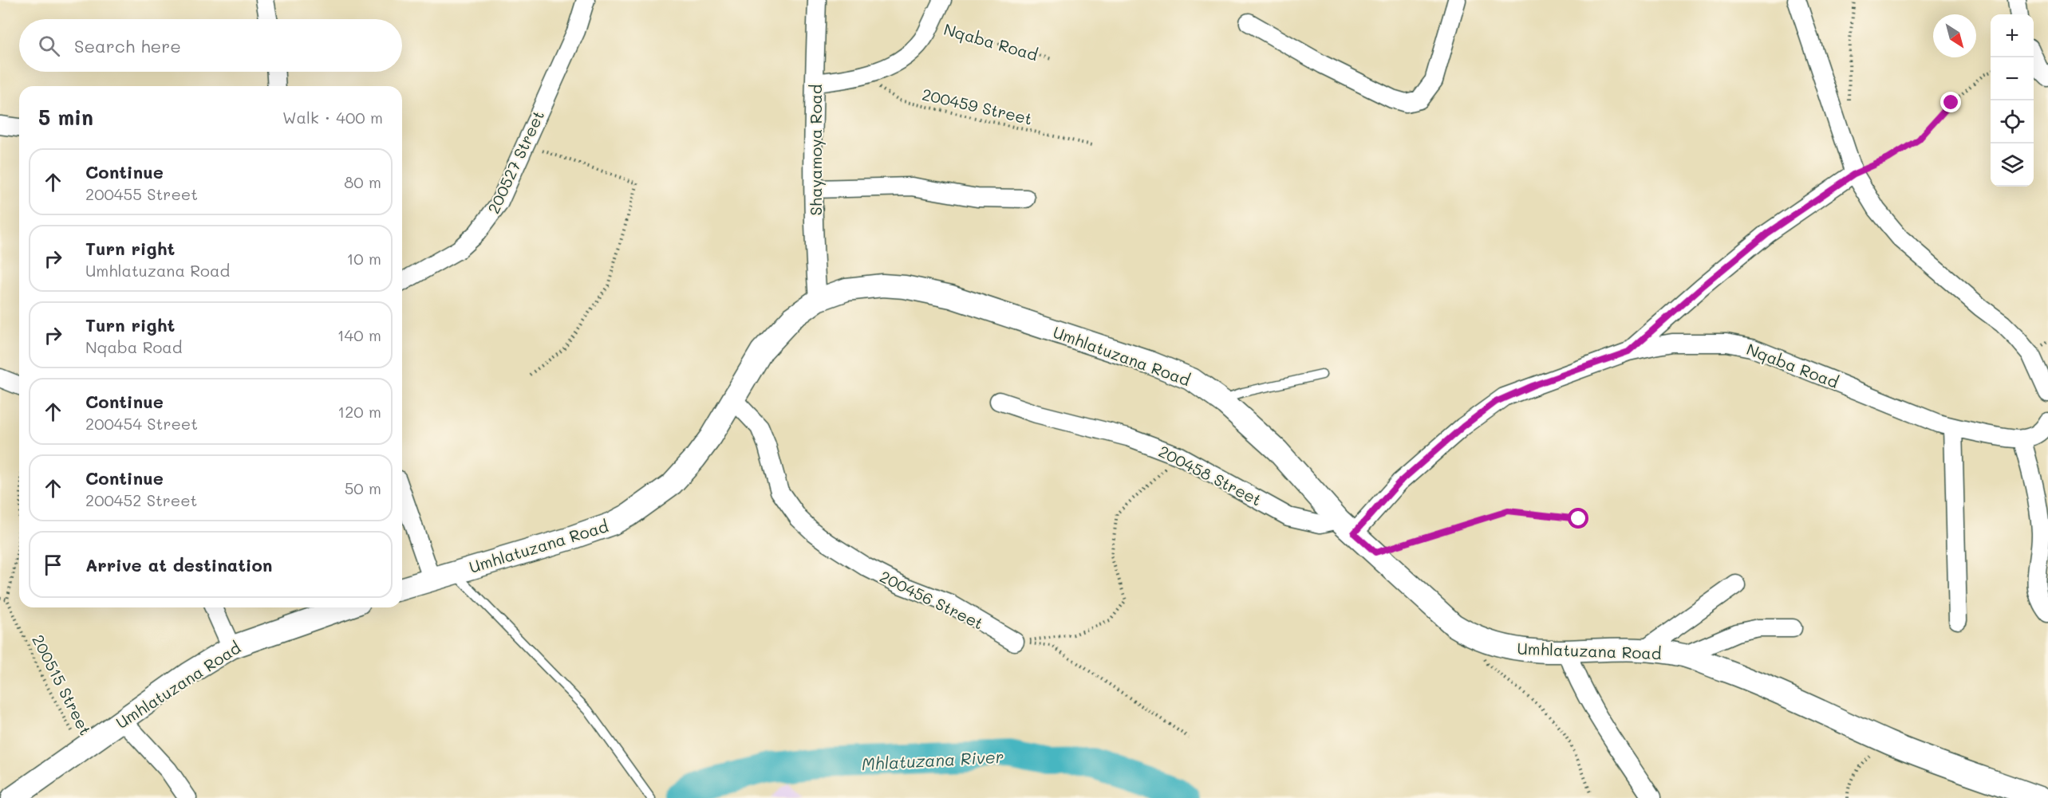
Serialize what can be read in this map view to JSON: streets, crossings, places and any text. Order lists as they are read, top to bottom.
{
  "streets": {
    "street": [
      "Nqaba Road",
      "Shayamoya Road",
      "200527 Street",
      "Umhlatuzana Road",
      "200458 Street",
      "200456 Street"
    ],
    "path": ["200459 Street", "200515 Street"]
  },
  "crossings": [
    ["Nqaba Road", "200459 Street"],
    ["Nqaba Road", "Shayamoya Road"],
    ["Nqaba Road", "Umhlatuzana Road"],
    ["Nqaba Road", "200458 Street"],
    ["Shayamoya Road", "Umhlatuzana Road"],
    ["Umhlatuzana Road", "200458 Street"],
    ["Umhlatuzana Road", "200456 Street"],
    ["Umhlatuzana Road", "200515 Street"]
  ],
  "water": ["Mhlatuzana River"],
  "north": "bottom right",
  "page": {
    "map_buttons": ["+", "−"],
    "search": "Search here",
    "heading": ["5 min", "Walk · 400 m"],
    "list": [
      ["Continue", "200455 Street", "80 m"],
      ["Turn right", "Umhlatuzana Road", "10 m"],
      ["Turn right", "Nqaba Road", "140 m"],
      ["Continue", "200454 Street", "120 m"],
      ["Continue", "200452 Street", "50 m"],
      "Arrive at destination"
    ]
  }
}
